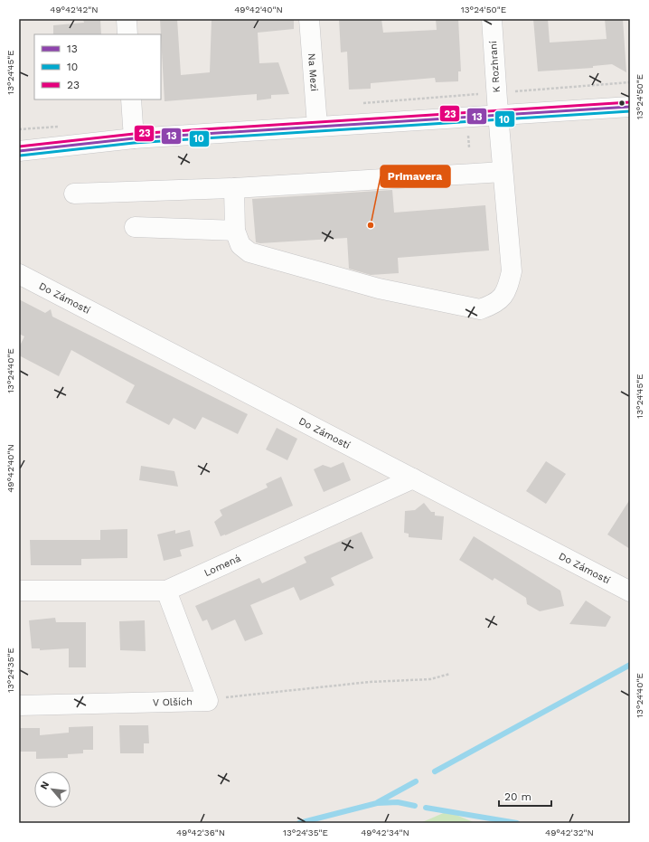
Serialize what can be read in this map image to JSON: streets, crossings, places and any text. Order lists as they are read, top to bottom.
{
  "streets": {
    "street": [
      "K Rozhraní",
      "Na Mezi",
      "Do Zámostí",
      "Lomená",
      "V Olších"
    ]
  },
  "crossings": [
    ["Do Zámostí", "Lomená"],
    ["Lomená", "V Olších"]
  ],
  "places": ["Primavera"],
  "lines": ["transit line 23", "transit line 13", "transit line 10"],
  "legend": ["13", "10", "23"],
  "scale_bar": "20 m",
  "north": "top left",
  "coordinates": [
    "49°42'42\"N",
    "49°42'40\"N",
    "13°24'50\"E",
    "13°24'45\"E",
    "13°24'40\"E",
    "13°24'35\"E",
    "49°42'36\"N",
    "49°42'34\"N",
    "49°42'32\"N"
  ]
}
